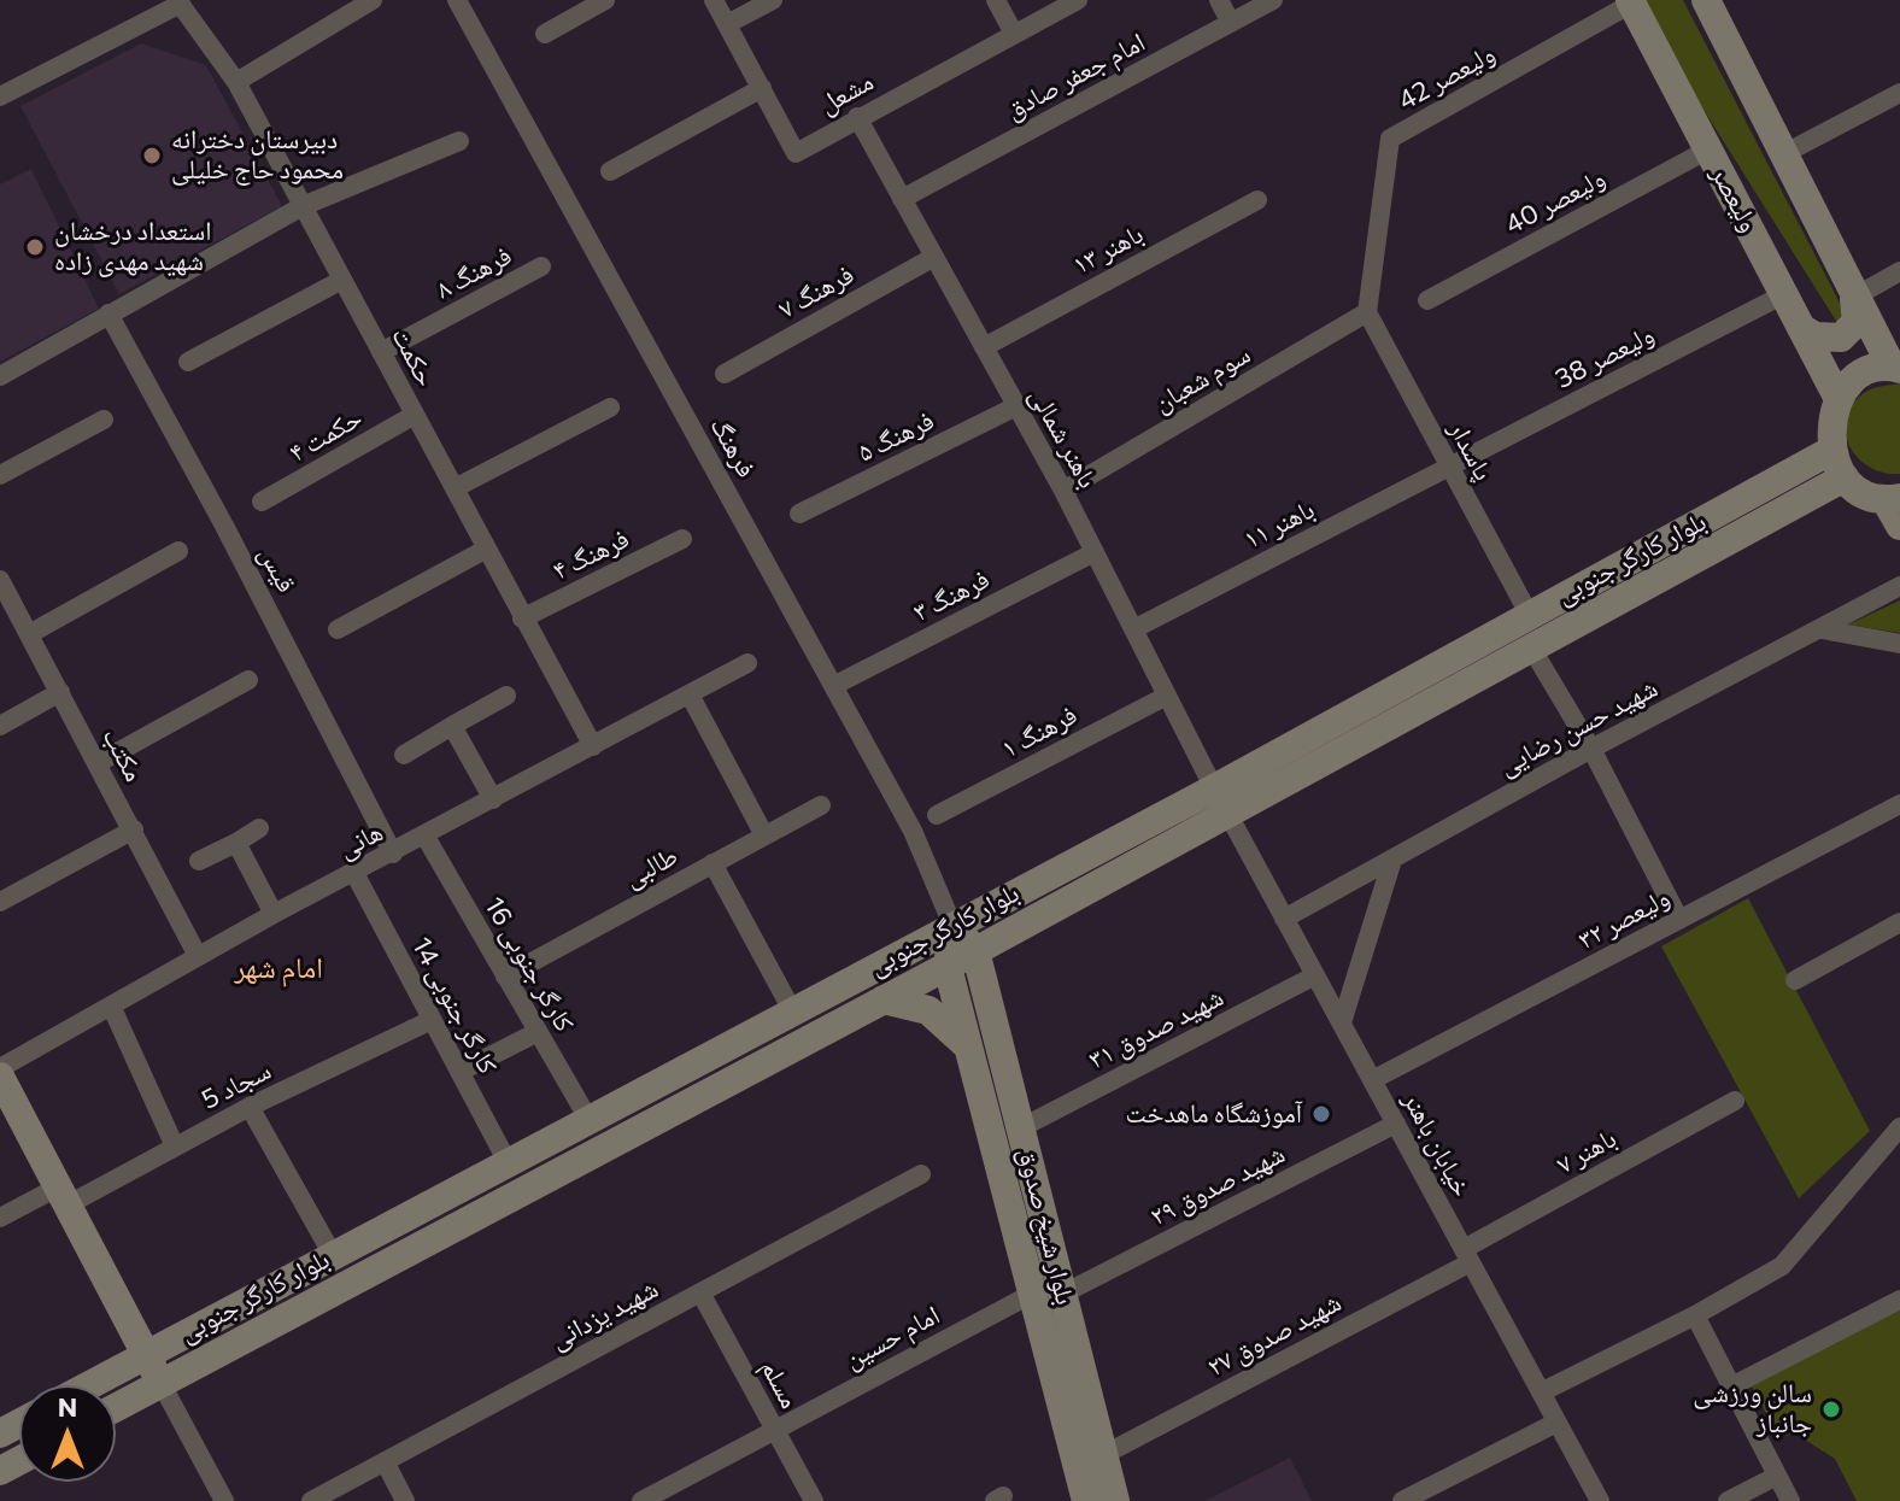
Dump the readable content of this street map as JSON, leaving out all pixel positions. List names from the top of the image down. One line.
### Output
{"streets":{"main road":["ولیعصر","بلوار کارگر جنوبی","بلوار شیخ صدوق"],"street":["امام جعفر صادق","ولیعصر 42","مشعل","ولیعصر 40","باهنر ۱۳","فرهنگ ۸","فرهنگ ۷","حکمت","ولیعصر 38","سوم شعبان","حکمت ۴","فرهنگ ۵","باهنر شمالی","فرهنگ","پاسدار","باهنر ۱۱","فرهنگ ۴","قیس","فرهنگ ۳","شهید حسن رضایی","فرهنگ ۱","مکتب","هانی","طالبی","ولیعصر ۳۲","کارگر جنوبی 16","کارگر جنوبی 14","شهید صدوق ۳۱","سجاد 5","خیابان باهنر","باهنر ۷","شهید صدوق ۲۹","شهید یزدانی","شهید صدوق ۲۷","امام حسین","مسلم"]},"crossings":[["امام جعفر صادق","باهنر شمالی"],["ولیعصر 42","ولیعصر"],["ولیعصر 42","سوم شعبان"],["ولیعصر 42","پاسدار"],["مشعل","باهنر شمالی"],["ولیعصر","ولیعصر 40"],["ولیعصر","ولیعصر 38"],["باهنر ۱۳","باهنر شمالی"],["فرهنگ ۸","حکمت"],["فرهنگ ۷","باهنر شمالی"],["حکمت","حکمت ۴"],["حکمت","فرهنگ ۴"],["حکمت","هانی"],["ولیعصر 38","پاسدار"],["ولیعصر 38","باهنر ۱۱"],["سوم شعبان","باهنر شمالی"],["سوم شعبان","پاسدار"],["فرهنگ ۵","باهنر شمالی"],["باهنر شمالی","باهنر ۱۱"],["باهنر شمالی","بلوار کارگر جنوبی"],["باهنر شمالی","فرهنگ ۳"],["باهنر شمالی","فرهنگ ۱"],["باهنر شمالی","خیابان باهنر"],["فرهنگ","بلوار کارگر جنوبی"],["فرهنگ","فرهنگ ۳"],["پاسدار","باهنر ۱۱"],["پاسدار","بلوار کارگر جنوبی"],["بلوار کارگر جنوبی","کارگر جنوبی 16"],["بلوار کارگر جنوبی","کارگر جنوبی 14"],["بلوار کارگر جنوبی","خیابان باهنر"],["بلوار کارگر جنوبی","بلوار شیخ صدوق"],["قیس","هانی"],["شهید حسن رضایی","خیابان باهنر"],["مکتب","هانی"],["هانی","کارگر جنوبی 16"],["هانی","کارگر جنوبی 14"],["طالبی","کارگر جنوبی 16"],["ولیعصر ۳۲","خیابان باهنر"],["کارگر جنوبی 14","سجاد 5"],["شهید صدوق ۳۱","خیابان باهنر"],["شهید صدوق ۳۱","بلوار شیخ صدوق"],["خیابان باهنر","باهنر ۷"],["خیابان باهنر","شهید صدوق ۲۹"],["خیابان باهنر","شهید صدوق ۲۷"],["باهنر ۷","شهید صدوق ۲۷"],["شهید صدوق ۲۹","بلوار شیخ صدوق"],["شهید صدوق ۲۹","امام حسین"],["بلوار شیخ صدوق","شهید صدوق ۲۷"],["بلوار شیخ صدوق","امام حسین"],["شهید یزدانی","مسلم"],["امام حسین","مسلم"]],"districts":["امام شهر"],"places":["دبيرستان دخترانه محمود حاج خلیلی","استعداد درخشان شهید مهدی زاده","آموزشگاه ماهدخت","سالن ورزشی جانباز"],"north":"top"}
